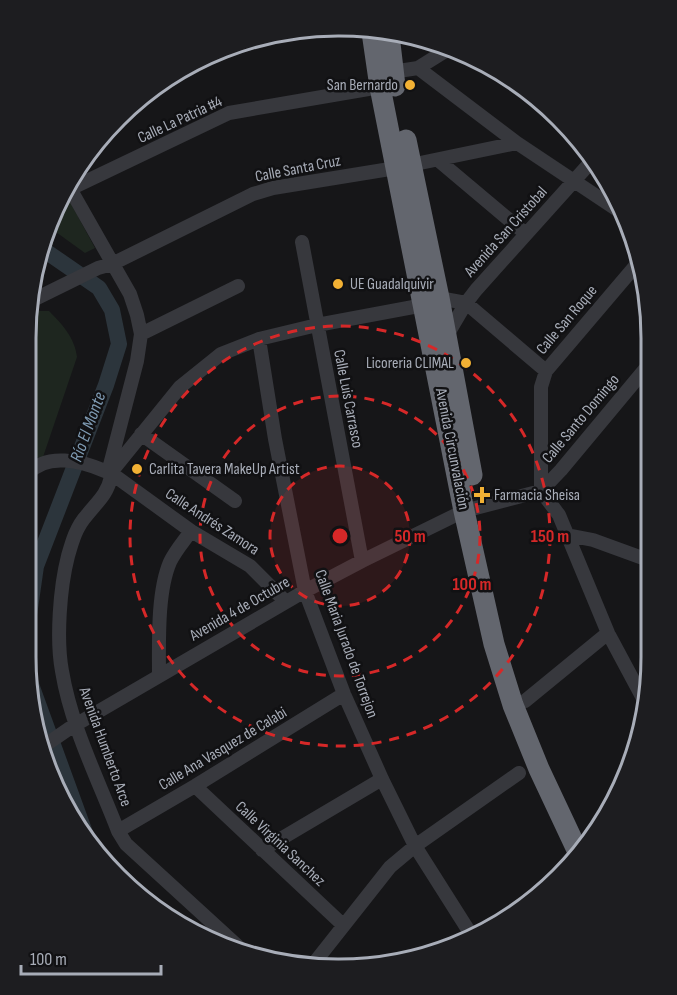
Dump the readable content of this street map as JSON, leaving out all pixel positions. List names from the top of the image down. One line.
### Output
{"streets":{"highway":["Avenida Circunvalación"],"street":["Calle La Patria #4","Calle Santa Cruz","Avenida San Cristobal","Calle San Roque","Calle Luis Carrasco","Calle Santo Domingo","Calle Andrés Zamora","Avenida 4 de Octubre","Calle Maria Jurado de Torrejon","Avenida Humberto Arce","Calle Ana Vasquez de Calabi","Calle Virginia Sanchez"]},"crossings":[["Calle La Patria #4","Avenida Circunvalación"],["Calle Santa Cruz","Avenida Circunvalación"],["Avenida San Cristobal","Avenida Circunvalación"],["Calle San Roque","Calle Santo Domingo"],["Calle Luis Carrasco","Avenida 4 de Octubre"],["Avenida Circunvalación","Avenida 4 de Octubre"],["Calle Andrés Zamora","Avenida 4 de Octubre"],["Calle Andrés Zamora","Avenida Humberto Arce"],["Avenida 4 de Octubre","Calle Maria Jurado de Torrejon"],["Avenida 4 de Octubre","Avenida Humberto Arce"],["Calle Maria Jurado de Torrejon","Calle Ana Vasquez de Calabi"],["Avenida Humberto Arce","Calle Ana Vasquez de Calabi"],["Calle Ana Vasquez de Calabi","Calle Virginia Sanchez"]],"water":["Río El Monte"],"places":{"other":["San Bernardo","UE Guadalquivir","Licoreria CLIMAL","Carlita Tavera MakeUp Artist"],"health":["Farmacia Sheisa"]},"scale_bar":"100 m","rings":["50 m","150 m","100 m"]}
